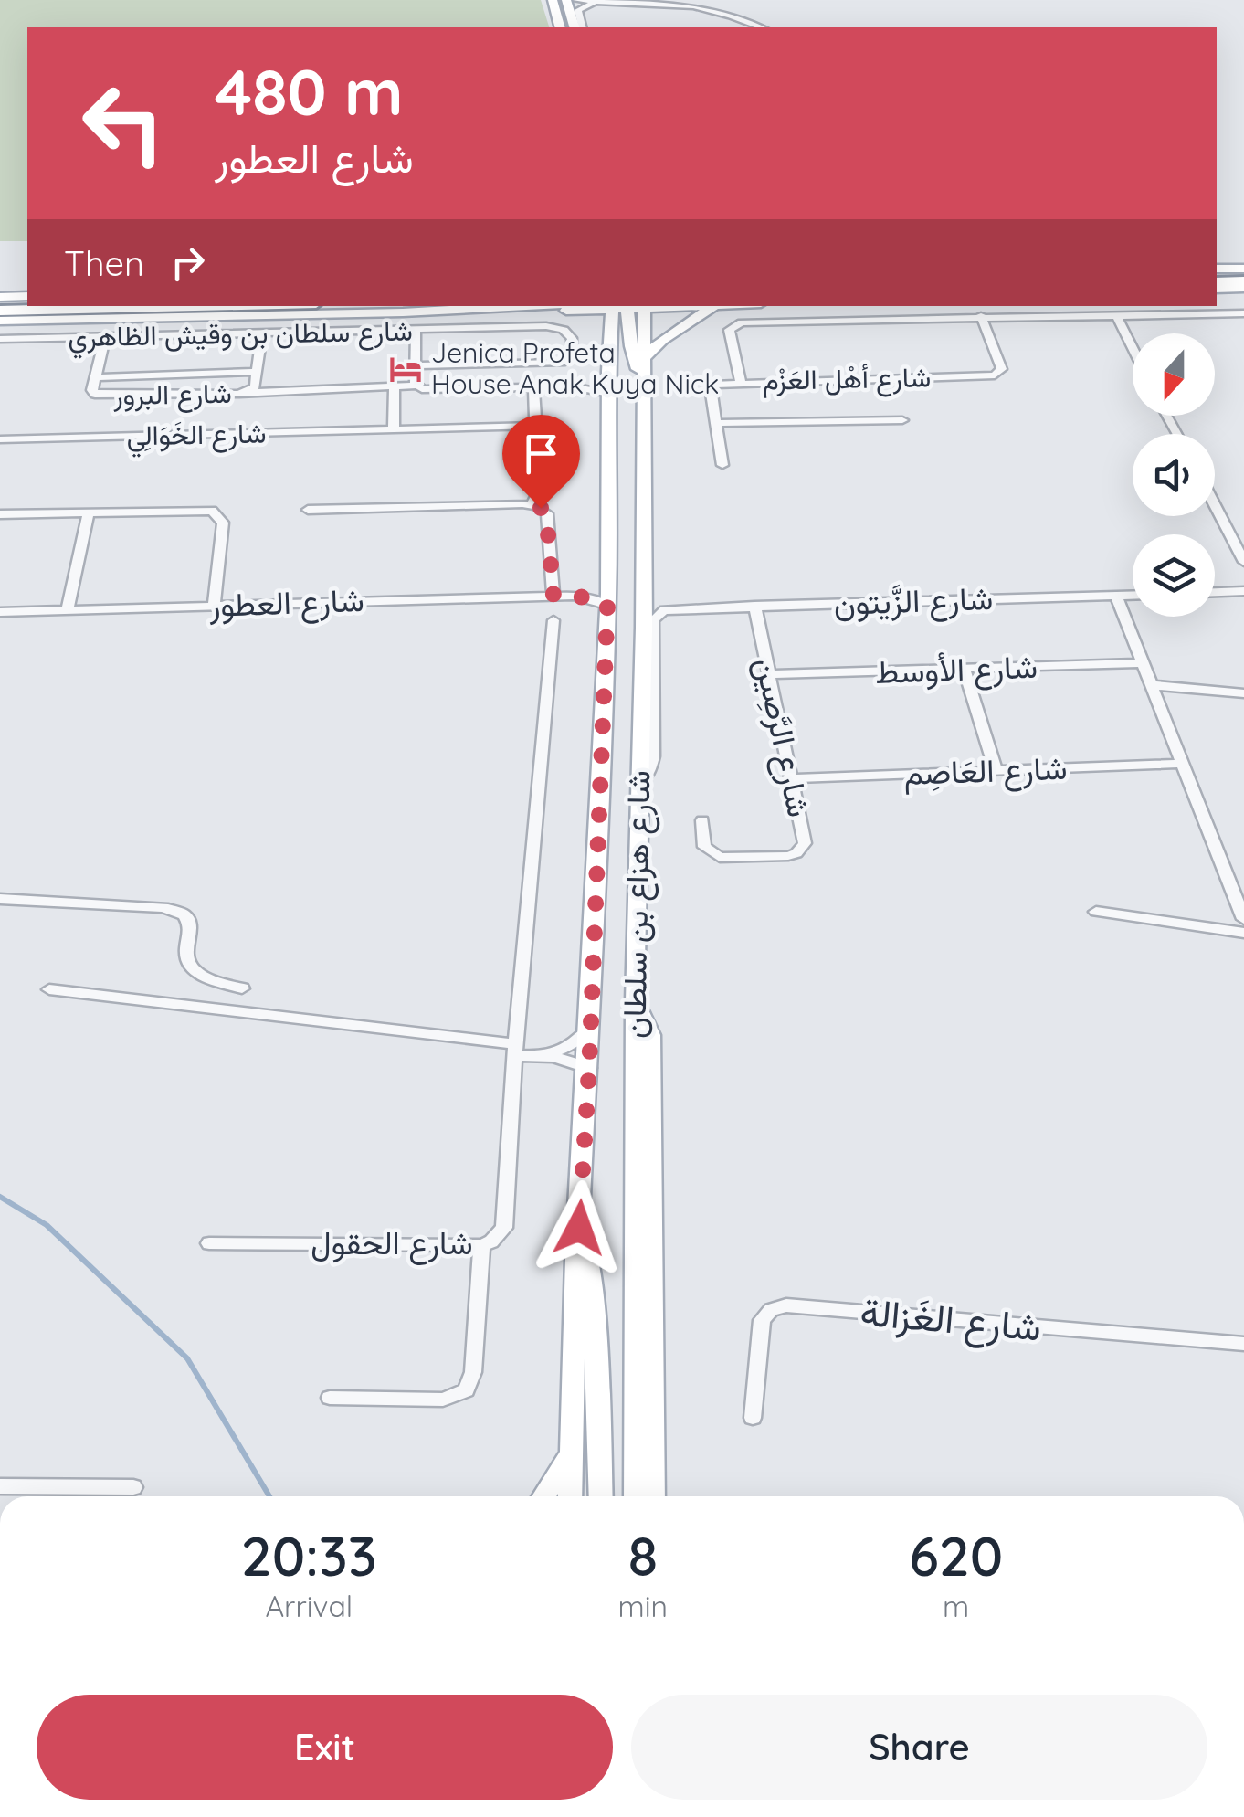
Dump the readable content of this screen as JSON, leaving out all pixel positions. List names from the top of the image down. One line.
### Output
{"streets":{"main road":["شارع هزاع بن سلطان"],"street":["شارع سلطان بن وقيش الظاهري","شارع أهْل العَزْم","شارع البرور","شارع الخَوَالِي","شارع الزَّيتون","شارع العطور","شارع الأوسط","شارع الرَّصِين","شارع العَاصِم","شارع الحقول","شارع الغَزالة"]},"crossings":[["شارع سلطان بن وقيش الظاهري","شارع البرور"],["شارع الزَّيتون","شارع الرَّصِين"],["شارع الزَّيتون","شارع هزاع بن سلطان"],["شارع العطور","شارع هزاع بن سلطان"],["شارع الأوسط","شارع الرَّصِين"],["شارع الرَّصِين","شارع العَاصِم"]],"places":{"hotel":["Jenica Profeta House Anak Kuya Nick"]},"north":"bottom","page":{"turn":["480 m","شارع العطور"],"then":"Then","eta":["20:33","Arrival","8","min","620","m"],"buttons":["Exit","Share"]}}
